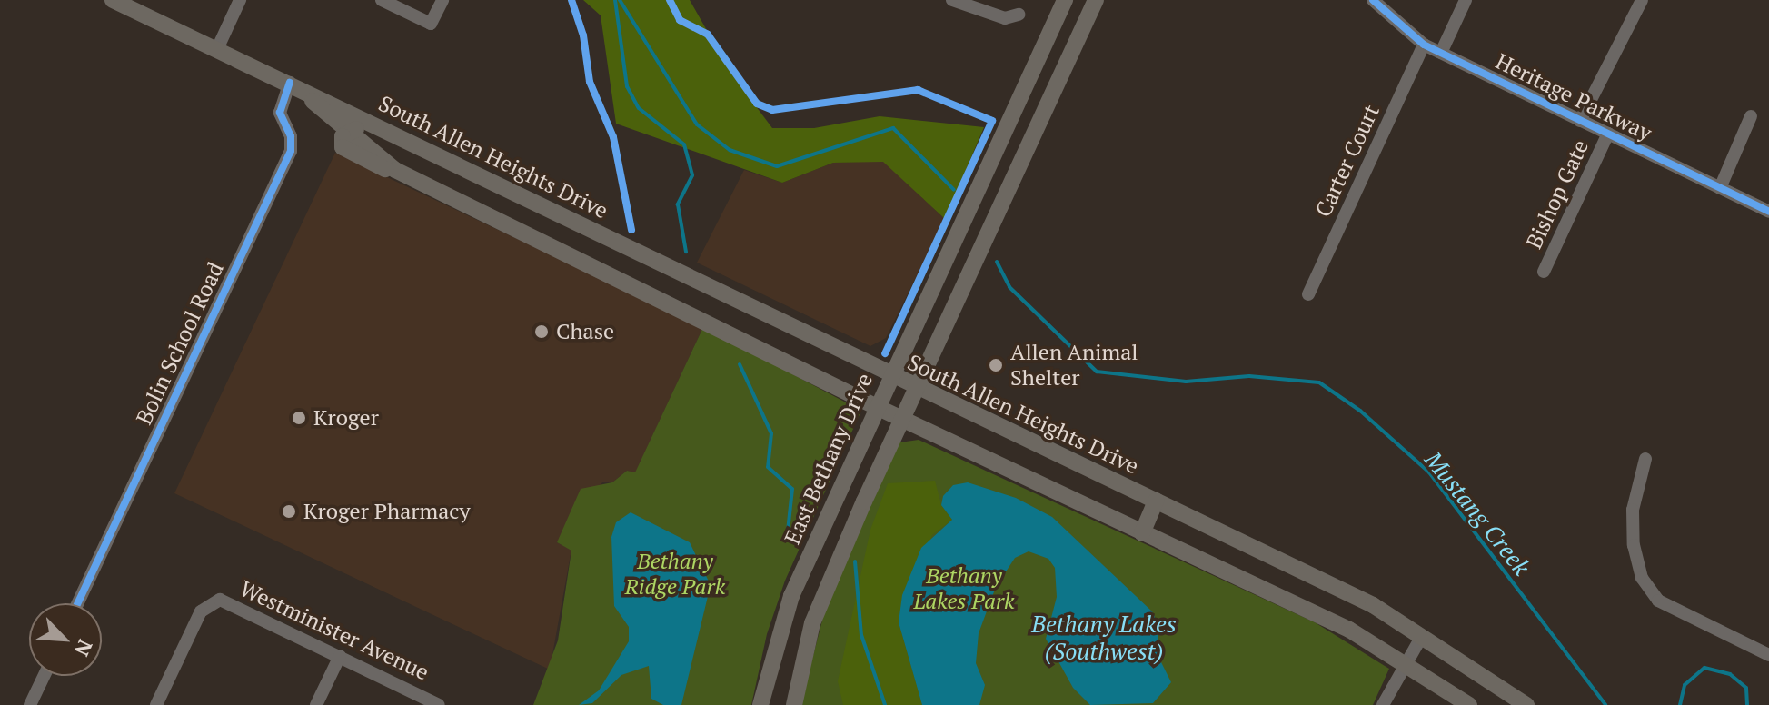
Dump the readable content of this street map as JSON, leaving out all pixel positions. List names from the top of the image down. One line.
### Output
{"streets":{"main road":["South Allen Heights Drive","East Bethany Drive"],"street":["Heritage Parkway","Carter Court","Bishop Gate","Bolin School Road","Westminister Avenue"]},"crossings":[["Heritage Parkway","Carter Court"],["Heritage Parkway","Bishop Gate"],["South Allen Heights Drive","Bolin School Road"],["South Allen Heights Drive","East Bethany Drive"]],"water":["Mustang Creek","Bethany Lakes (Southwest)"],"parks":["Bethany Ridge Park","Bethany Lakes Park"],"places":["Chase","Allen Animal Shelter","Kroger","Kroger Pharmacy"],"north":"bottom right"}
